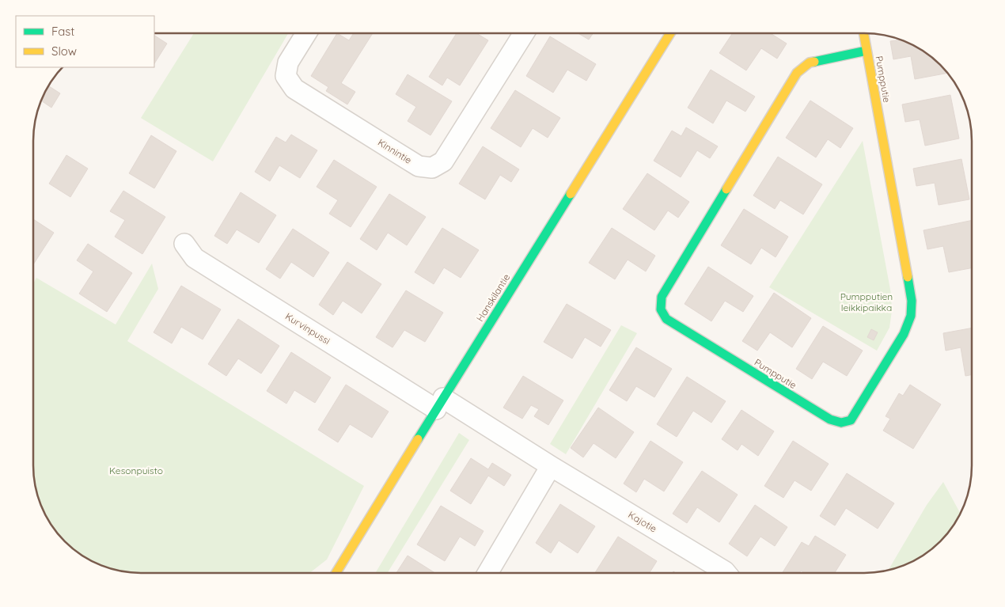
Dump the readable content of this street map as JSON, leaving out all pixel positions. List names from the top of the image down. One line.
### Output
{"streets":{"street":["Pumpputie","Kinnintie","Hanskilantie","Kurvinpussi","Kajotie"]},"crossings":[["Hanskilantie","Kurvinpussi"],["Hanskilantie","Kajotie"],["Kurvinpussi","Kajotie"]],"parks":["Pumpputien leikkipaikka","Kesonpuisto"],"legend":["Fast","Slow"]}
